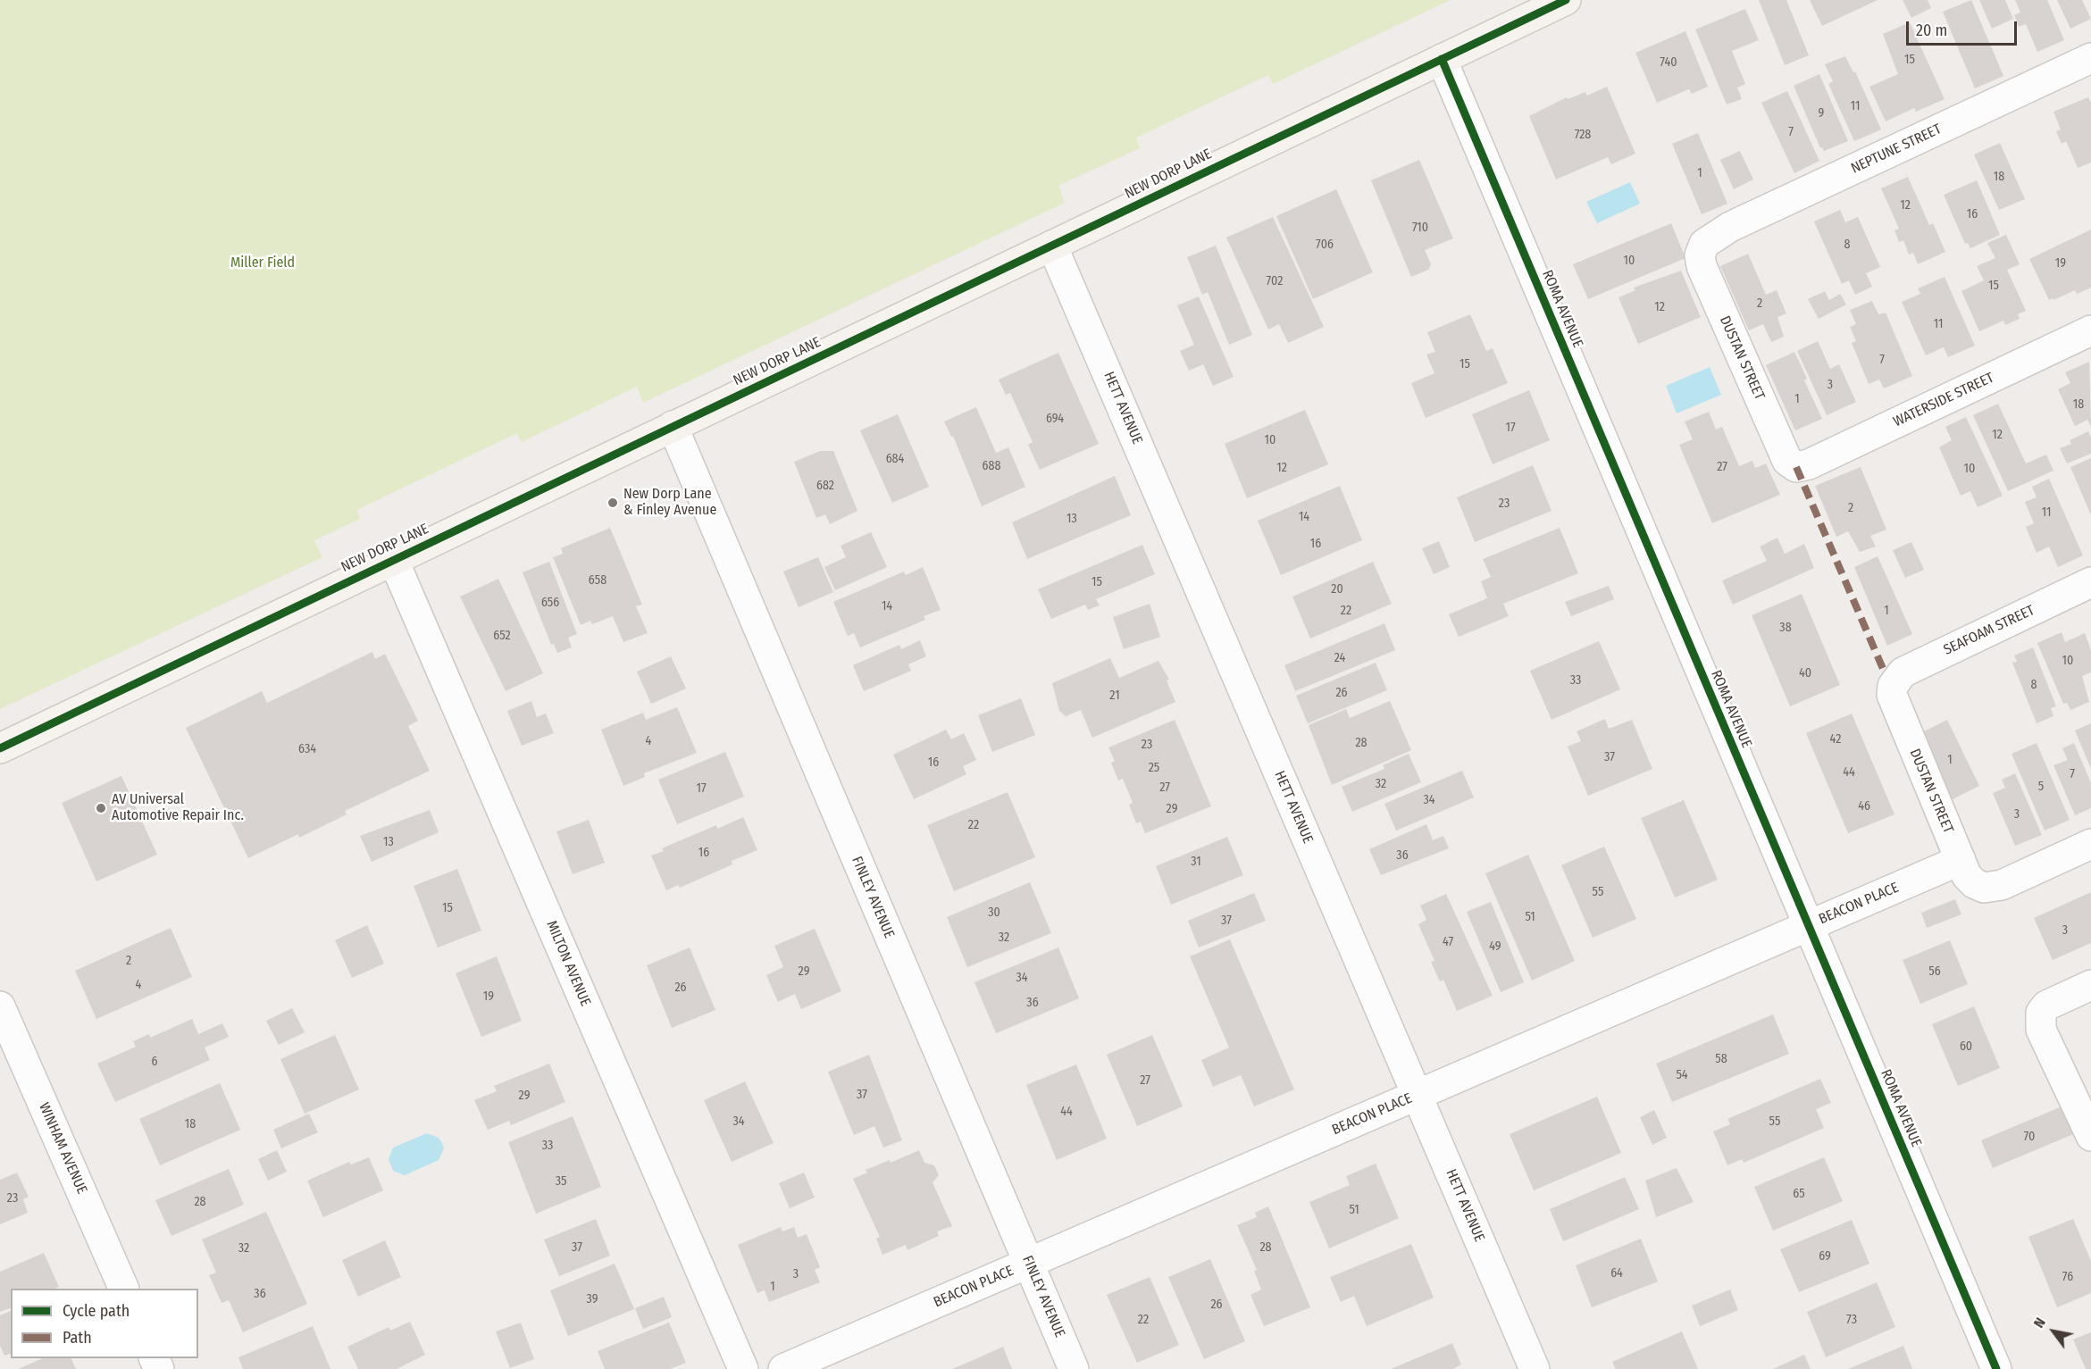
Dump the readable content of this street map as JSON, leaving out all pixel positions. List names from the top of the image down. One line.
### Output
{"streets":{"street":["NEPTUNE STREET","NEW DORP LANE","ROMA AVENUE","DUSTAN STREET","WATERSIDE STREET","HETT AVENUE","SEAFOAM STREET","FINLEY AVENUE","BEACON PLACE","MILTON AVENUE","WINHAM AVENUE"]},"crossings":[["NEPTUNE STREET","DUSTAN STREET"],["NEW DORP LANE","ROMA AVENUE"],["NEW DORP LANE","HETT AVENUE"],["NEW DORP LANE","FINLEY AVENUE"],["NEW DORP LANE","MILTON AVENUE"],["ROMA AVENUE","BEACON PLACE"],["DUSTAN STREET","WATERSIDE STREET"],["DUSTAN STREET","SEAFOAM STREET"],["DUSTAN STREET","BEACON PLACE"],["HETT AVENUE","BEACON PLACE"],["FINLEY AVENUE","BEACON PLACE"]],"parks":["Miller Field"],"places":["New Dorp Lane & Finley Avenue","AV Universal Automotive Repair Inc."],"house_numbers":["15","740","11","9","7","728","1","18","12","16","710","706","8","10","19","702","15","2","12","11","7","15","3","1","18","694","17","12","10","684","688","27","12","10","682","23","2","11","14","13","16","658","15","20","656","14","22","1","38","652","24","10","40","33","8","26","21","42","4","28","23","634","37","1","16","25","44","7","32","5","27","17","34","46","29","3","22","13","16","36","31","55","15","30","51","37","3","32","47","49","2","29","56","34","4","26","19","36","60","58","6","54","27","37","29","44","34","55","18","70","33","35","65","23","28","51","37","28","32","69","64","3","76","1","36","39","26","22","73"],"legend":["Cycle path","Path"],"scale_bar":"20 m","north":"top left"}
